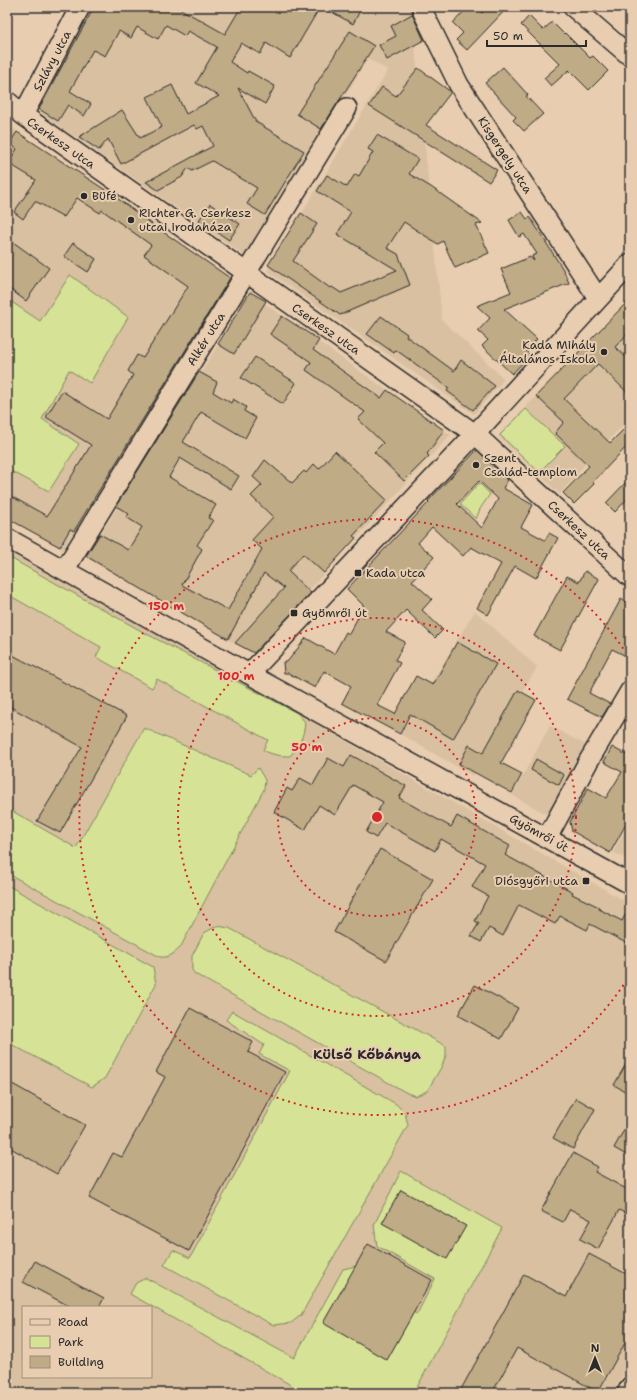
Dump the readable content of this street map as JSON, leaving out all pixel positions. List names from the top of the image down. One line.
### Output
{"streets":{"street":["Szlávy utca","Cserkesz utca","Kisgergely utca","Alkér utca","Gyömrői út"]},"crossings":[["Szlávy utca","Cserkesz utca"],["Cserkesz utca","Alkér utca"],["Alkér utca","Gyömrői út"]],"districts":["Külső Kőbánya"],"places":{"other":["Büfé","Richter G. Cserkesz utcai irodaháza","Kada Mihály Általános Iskola","Szent Család-templom"],"transit":["Kada utca","Gyömrői út","Diósgyőri utca"]},"legend":["Road","Park","Building"],"scale_bar":"50 m","north":"top","rings":["150 m","100 m","50 m"]}
